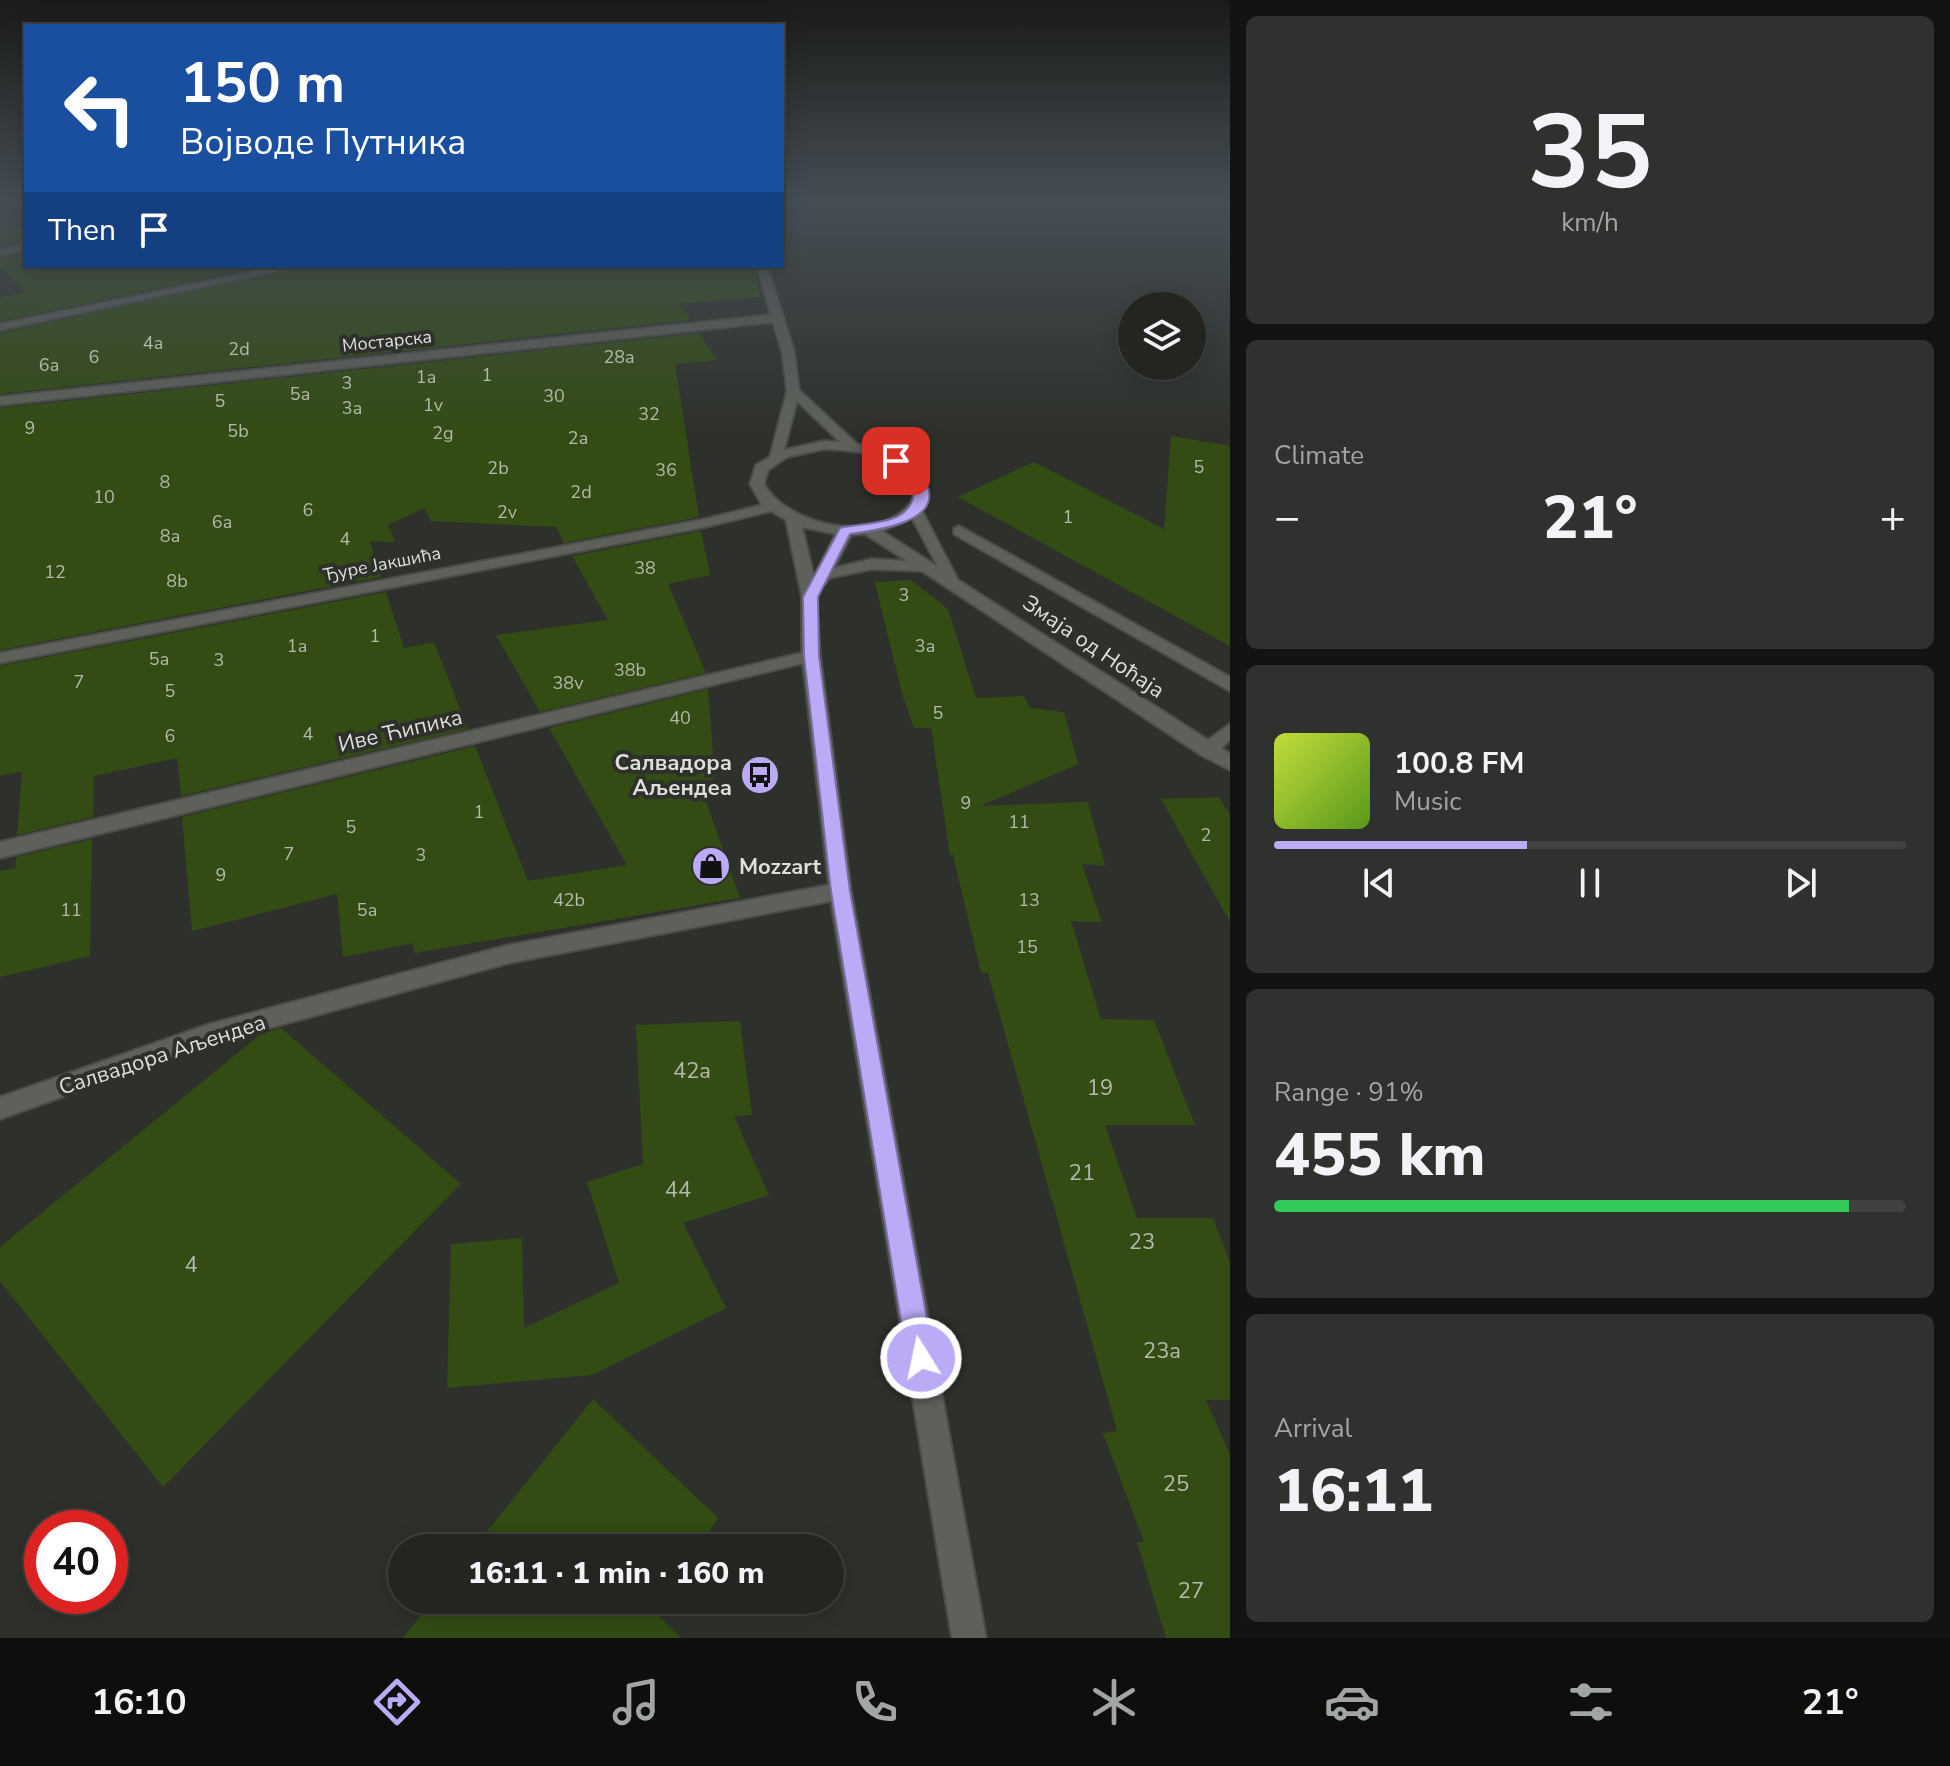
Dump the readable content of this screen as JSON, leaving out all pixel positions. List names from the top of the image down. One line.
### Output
{"streets":{"street":["Мостарска","Ђуре Јакшића","Змаја од Ноћаја","Иве Ћипика","Салвадора Аљендеа"]},"places":{"bus stop":["Салвадора Аљендеа"],"shop":["Mozzart"]},"house_numbers":["4a","2d","6","28a","6a","1","1a","3","5a","30","5","1v","3a","32","9","5b","2g","2a","5","2b","36","8","2d","10","6","2v","1","6a","8a","4","38","12","8b","3","1","1a","3a","5a","3","38b","7","38v","5","5","40","4","6","9","1","11","5","2","7","3","9","42b","13","11","5a","15","42a","19","21","44","23","4","23a","25","27"],"page":{"tile":[["35","km/h"],"Climate",["Range · 91%","455 km"],["Arrival","16:11"]],"turn":["150 m","Војводе Путника"],"then":"Then","heat":["−","21°","+"],"song":["100.8 FM","Music"],"limit":"40","trip":"16:11 · 1 min · 160 m","tabs":["16:10","21°"]}}
